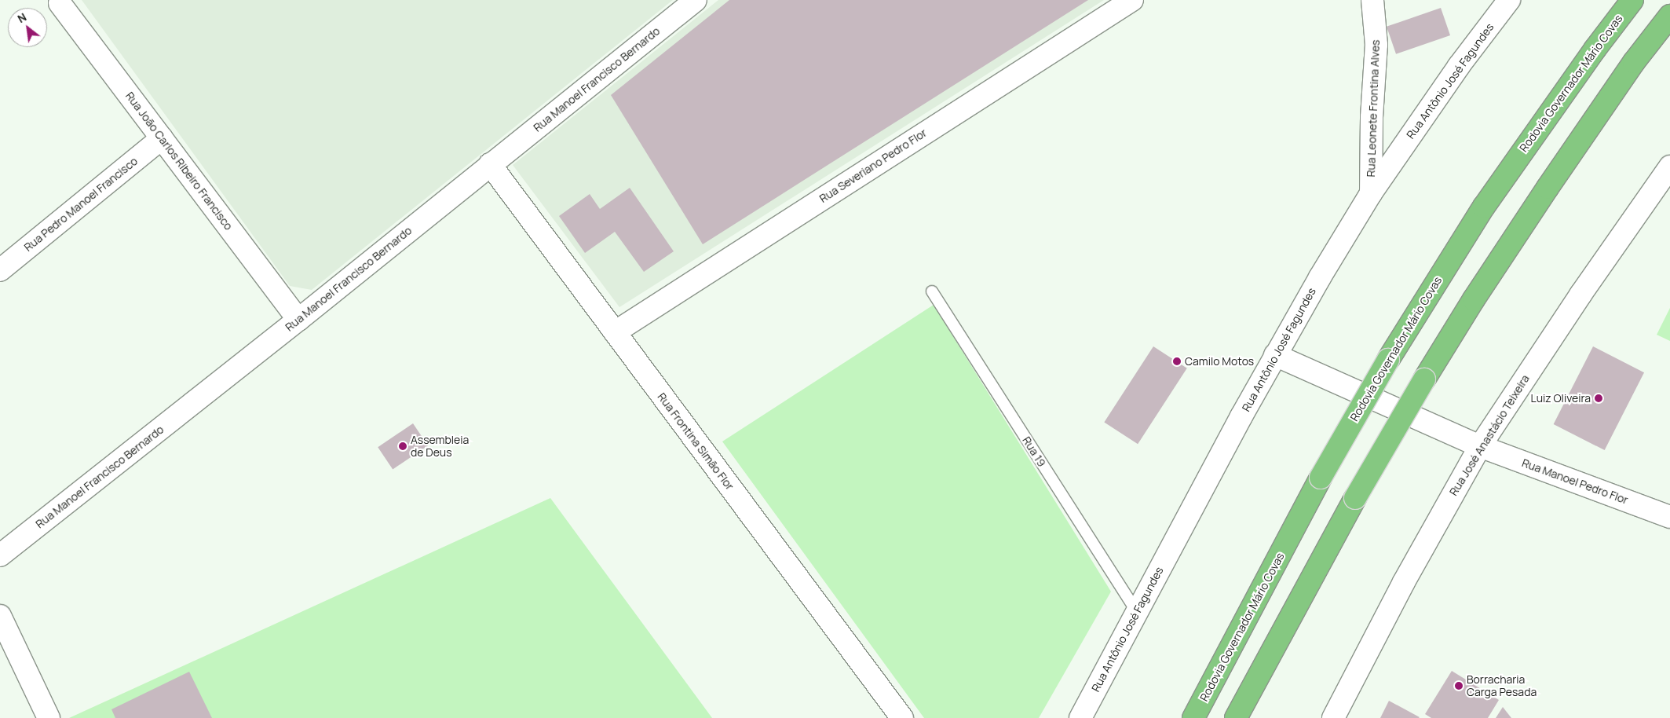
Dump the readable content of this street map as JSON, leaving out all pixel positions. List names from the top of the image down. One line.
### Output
{"streets":{"highway":["Rodovia Governador Mário Covas"],"street":["Rua Manoel Francisco Bernardo","Rua Antônio José Fagundes","Rua Leonete Frontina Alves","Rua João Carlos Ribeiro Francisco","Rua Severiano Pedro Flor","Rua Pedro Manoel Francisco","Rua José Anastácio Teixeira","Rua Frontina Simão Flor","Rua Manoel Pedro Flor"],"lane":["Rua 19"]},"crossings":[["Rua Manoel Francisco Bernardo","Rua João Carlos Ribeiro Francisco"],["Rua Manoel Francisco Bernardo","Rua Frontina Simão Flor"],["Rua Antônio José Fagundes","Rua Leonete Frontina Alves"],["Rua Antônio José Fagundes","Rua 19"],["Rua Antônio José Fagundes","Rua Manoel Pedro Flor"],["Rua João Carlos Ribeiro Francisco","Rua Pedro Manoel Francisco"],["Rua Severiano Pedro Flor","Rua Frontina Simão Flor"],["Rua José Anastácio Teixeira","Rua Manoel Pedro Flor"]],"places":["Camilo Motos","Luiz Oliveira","Assembleia de Deus","Borracharia Carga Pesada"],"north":"top left"}
